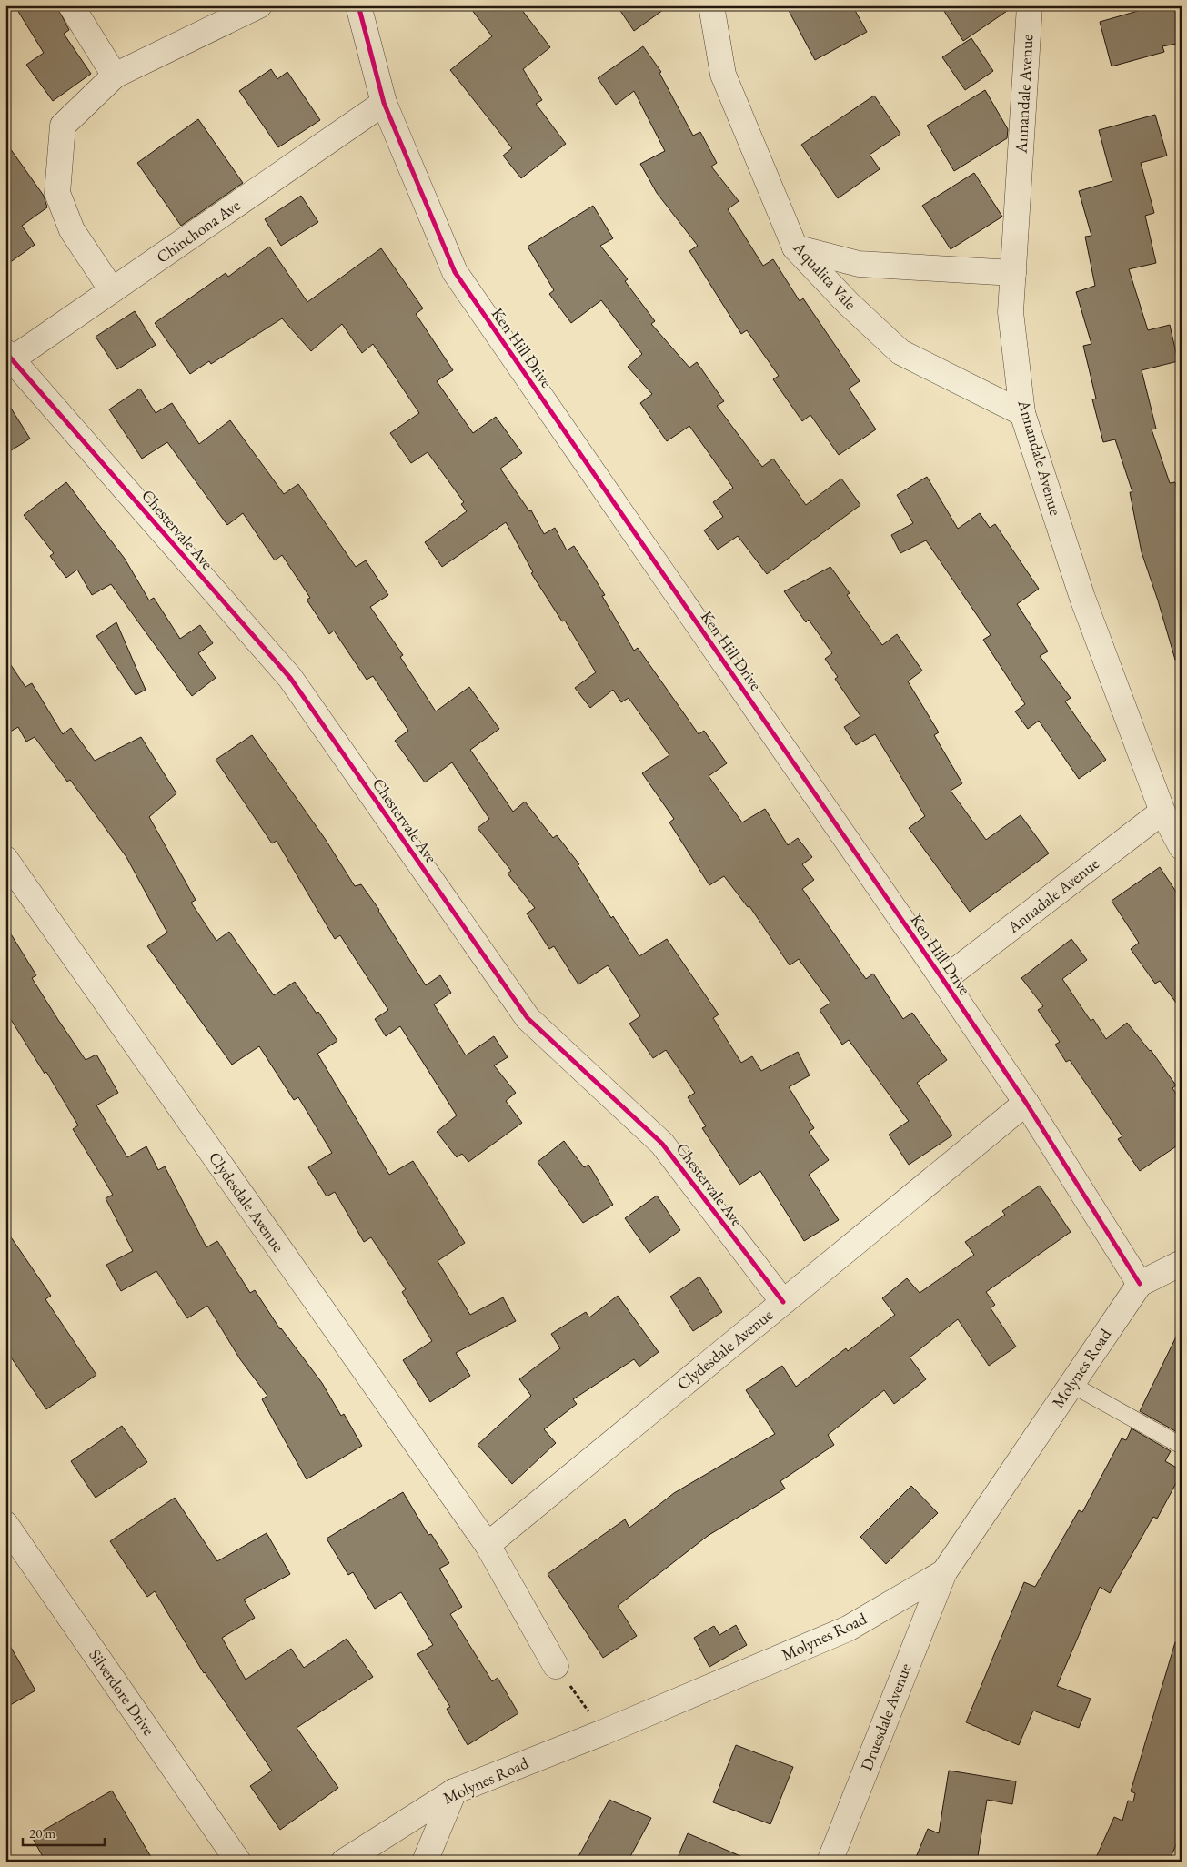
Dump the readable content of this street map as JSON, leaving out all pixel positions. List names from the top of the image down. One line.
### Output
{"streets":{"street":["Annandale Avenue","Chinchona Ave","Aqualita Vale","Ken Hill Drive","Chestervale Ave","Annadale Avenue","Clydesdale Avenue","Molynes Road","Silverdore Drive","Druesdale Avenue"]},"crossings":[["Annandale Avenue","Aqualita Vale"],["Annandale Avenue","Annadale Avenue"],["Chinchona Ave","Ken Hill Drive"],["Chinchona Ave","Chestervale Ave"],["Ken Hill Drive","Annadale Avenue"],["Ken Hill Drive","Clydesdale Avenue"],["Ken Hill Drive","Molynes Road"],["Chestervale Ave","Clydesdale Avenue"],["Molynes Road","Druesdale Avenue"]],"scale_bar":"20 m"}
